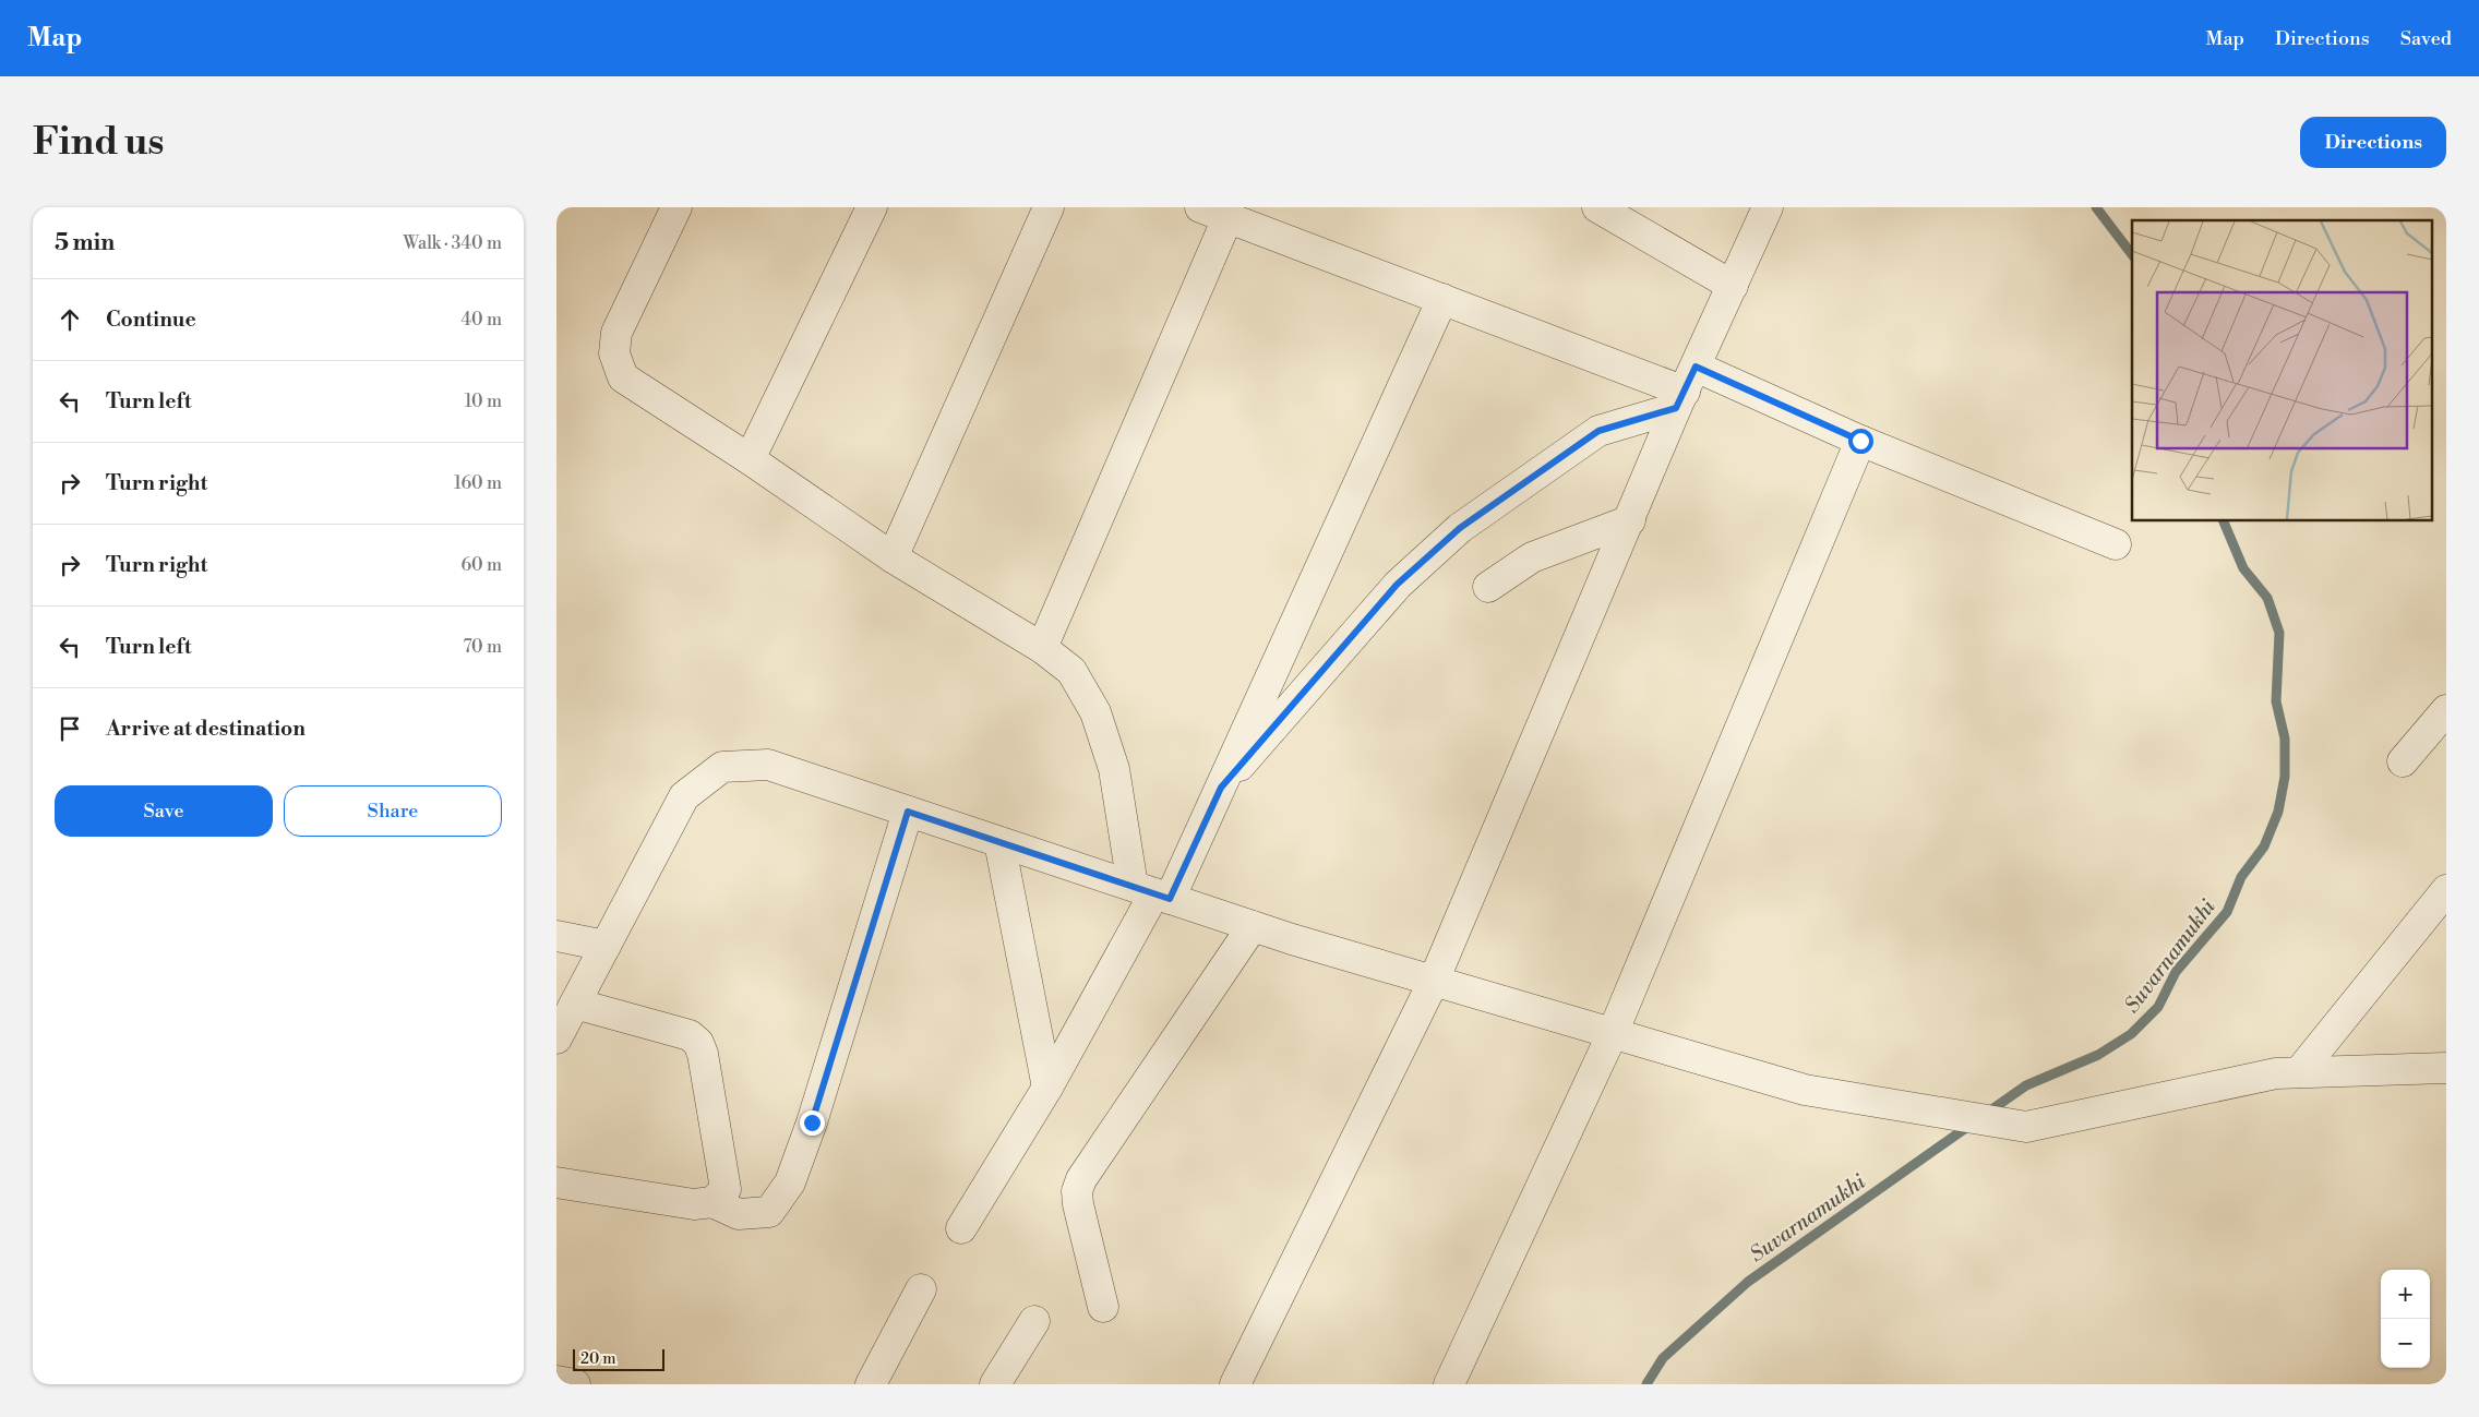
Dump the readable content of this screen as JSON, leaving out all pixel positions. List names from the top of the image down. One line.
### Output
{"water":["Suvarnamukhi"],"scale_bar":"20 m","page":{"header":"Map","nav":["Map","Directions","Saved"],"buttons":["Directions",["Save","Share"]],"title":"Find us","heading":["5 min","Walk · 340 m"],"list":[["Continue","40 m"],["Turn left","10 m"],["Turn right","160 m"],["Turn right","60 m"],["Turn left","70 m"],"Arrive at destination"],"map_buttons":["+","−"],"scale":"20 m"}}
